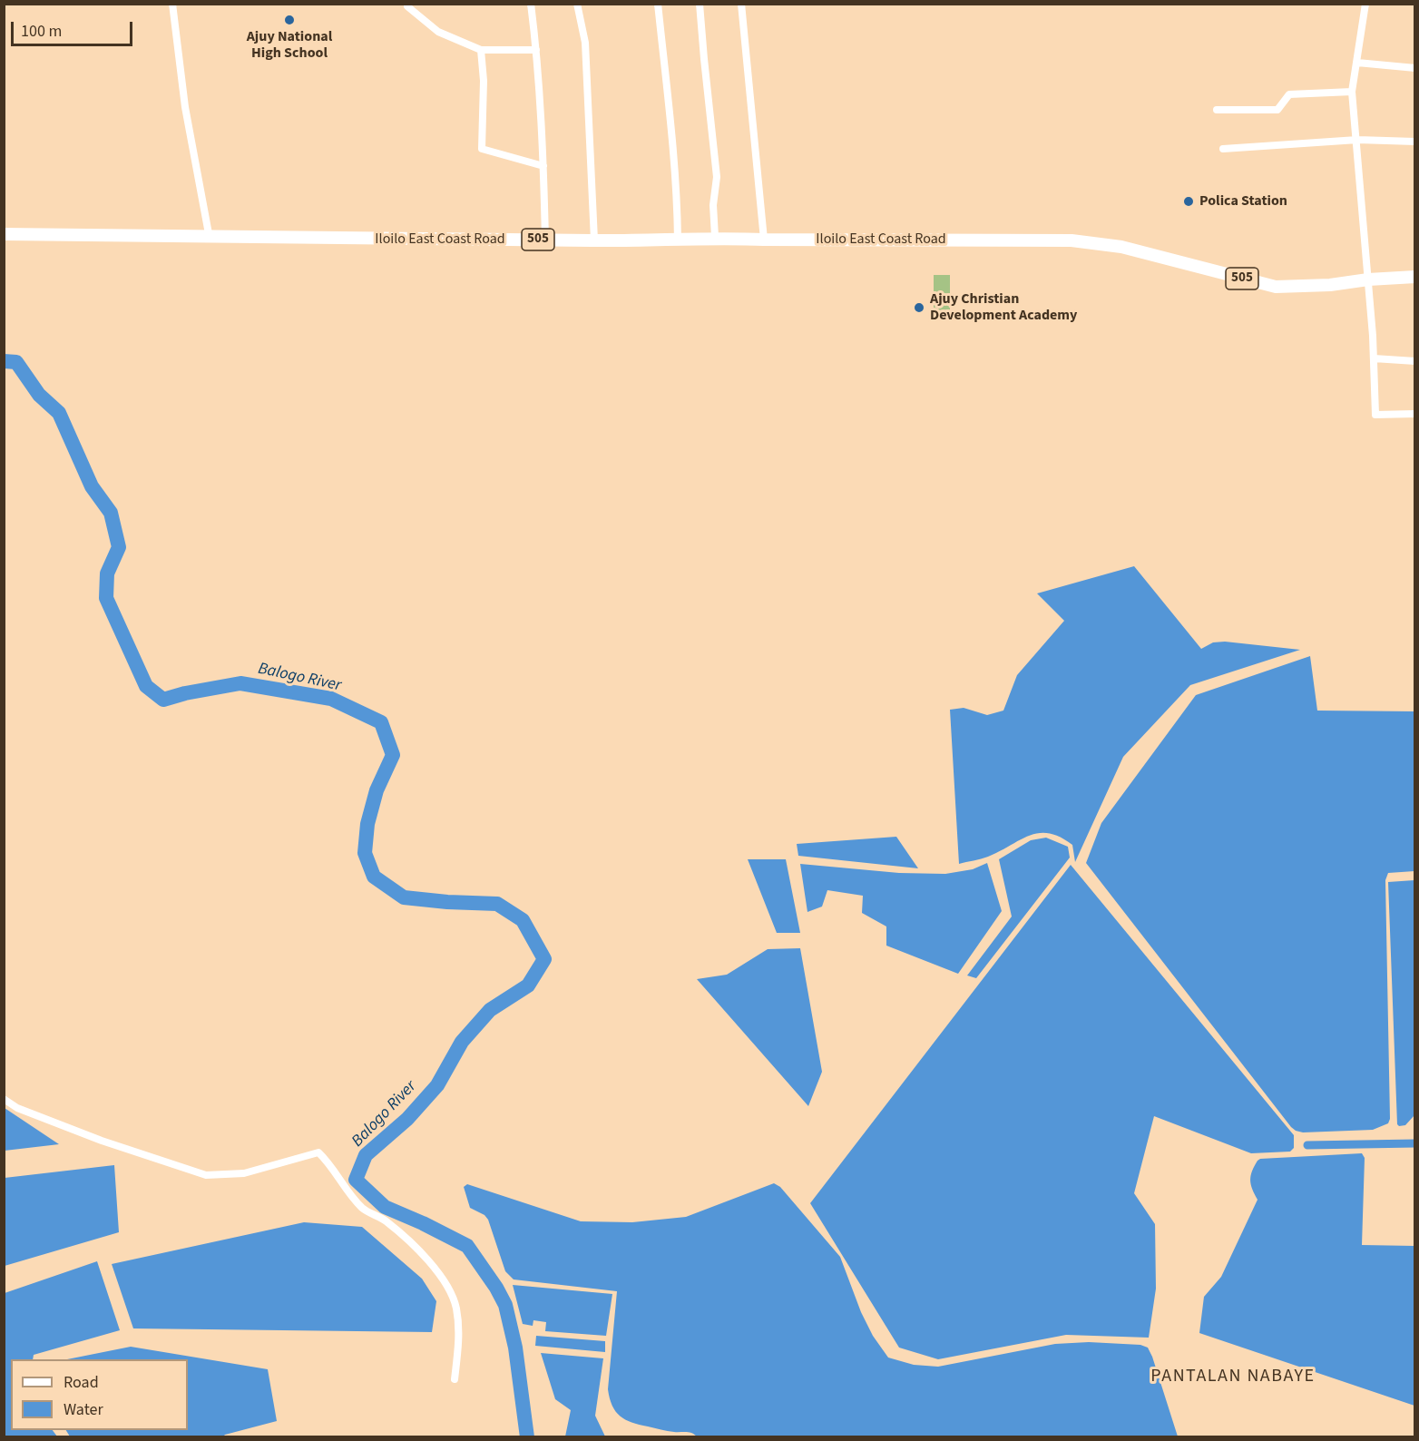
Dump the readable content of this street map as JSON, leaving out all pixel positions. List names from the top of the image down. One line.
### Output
{"streets":{"main road":["Iloilo East Coast Road","505"]},"crossings":[["Iloilo East Coast Road","505"]],"districts":["PANTALAN NABAYE"],"water":["Balogo River"],"places":["Ajuy National High School","Polica Station","Ajuy Christian Development Academy"],"legend":["Road","Water"],"scale_bar":"100 m"}
